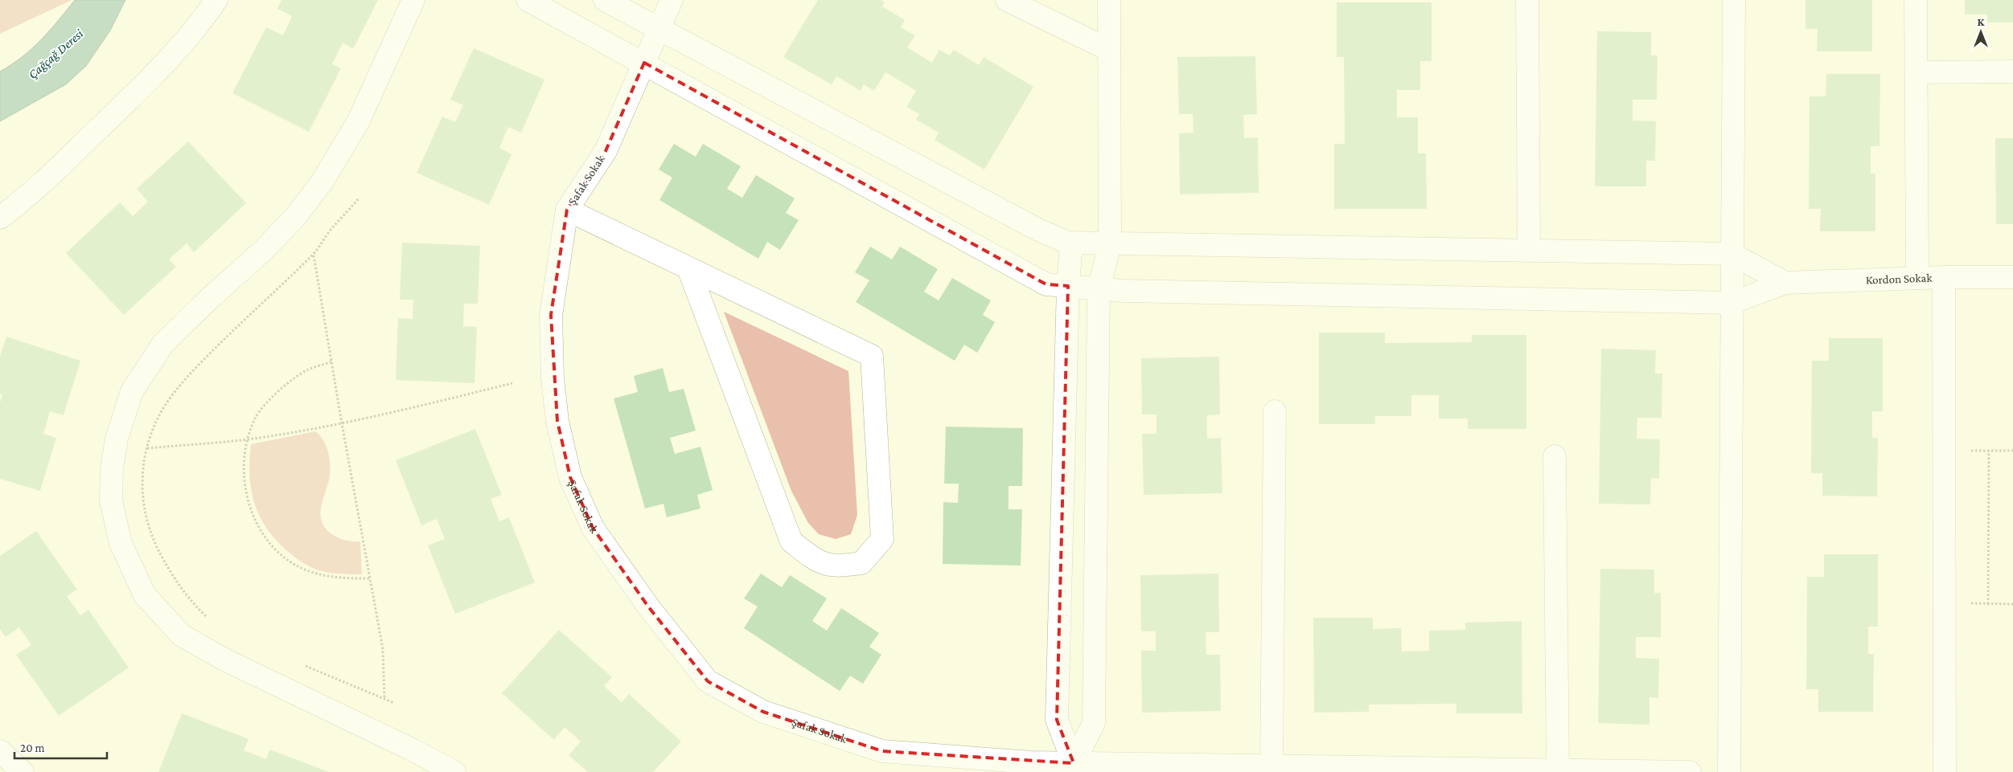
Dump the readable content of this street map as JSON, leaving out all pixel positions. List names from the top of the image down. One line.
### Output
{"streets":{"street":["Şafak Sokak","Kordon Sokak"]},"water":["Çağçağ Deresi"],"scale_bar":"20 m","north":"top"}
